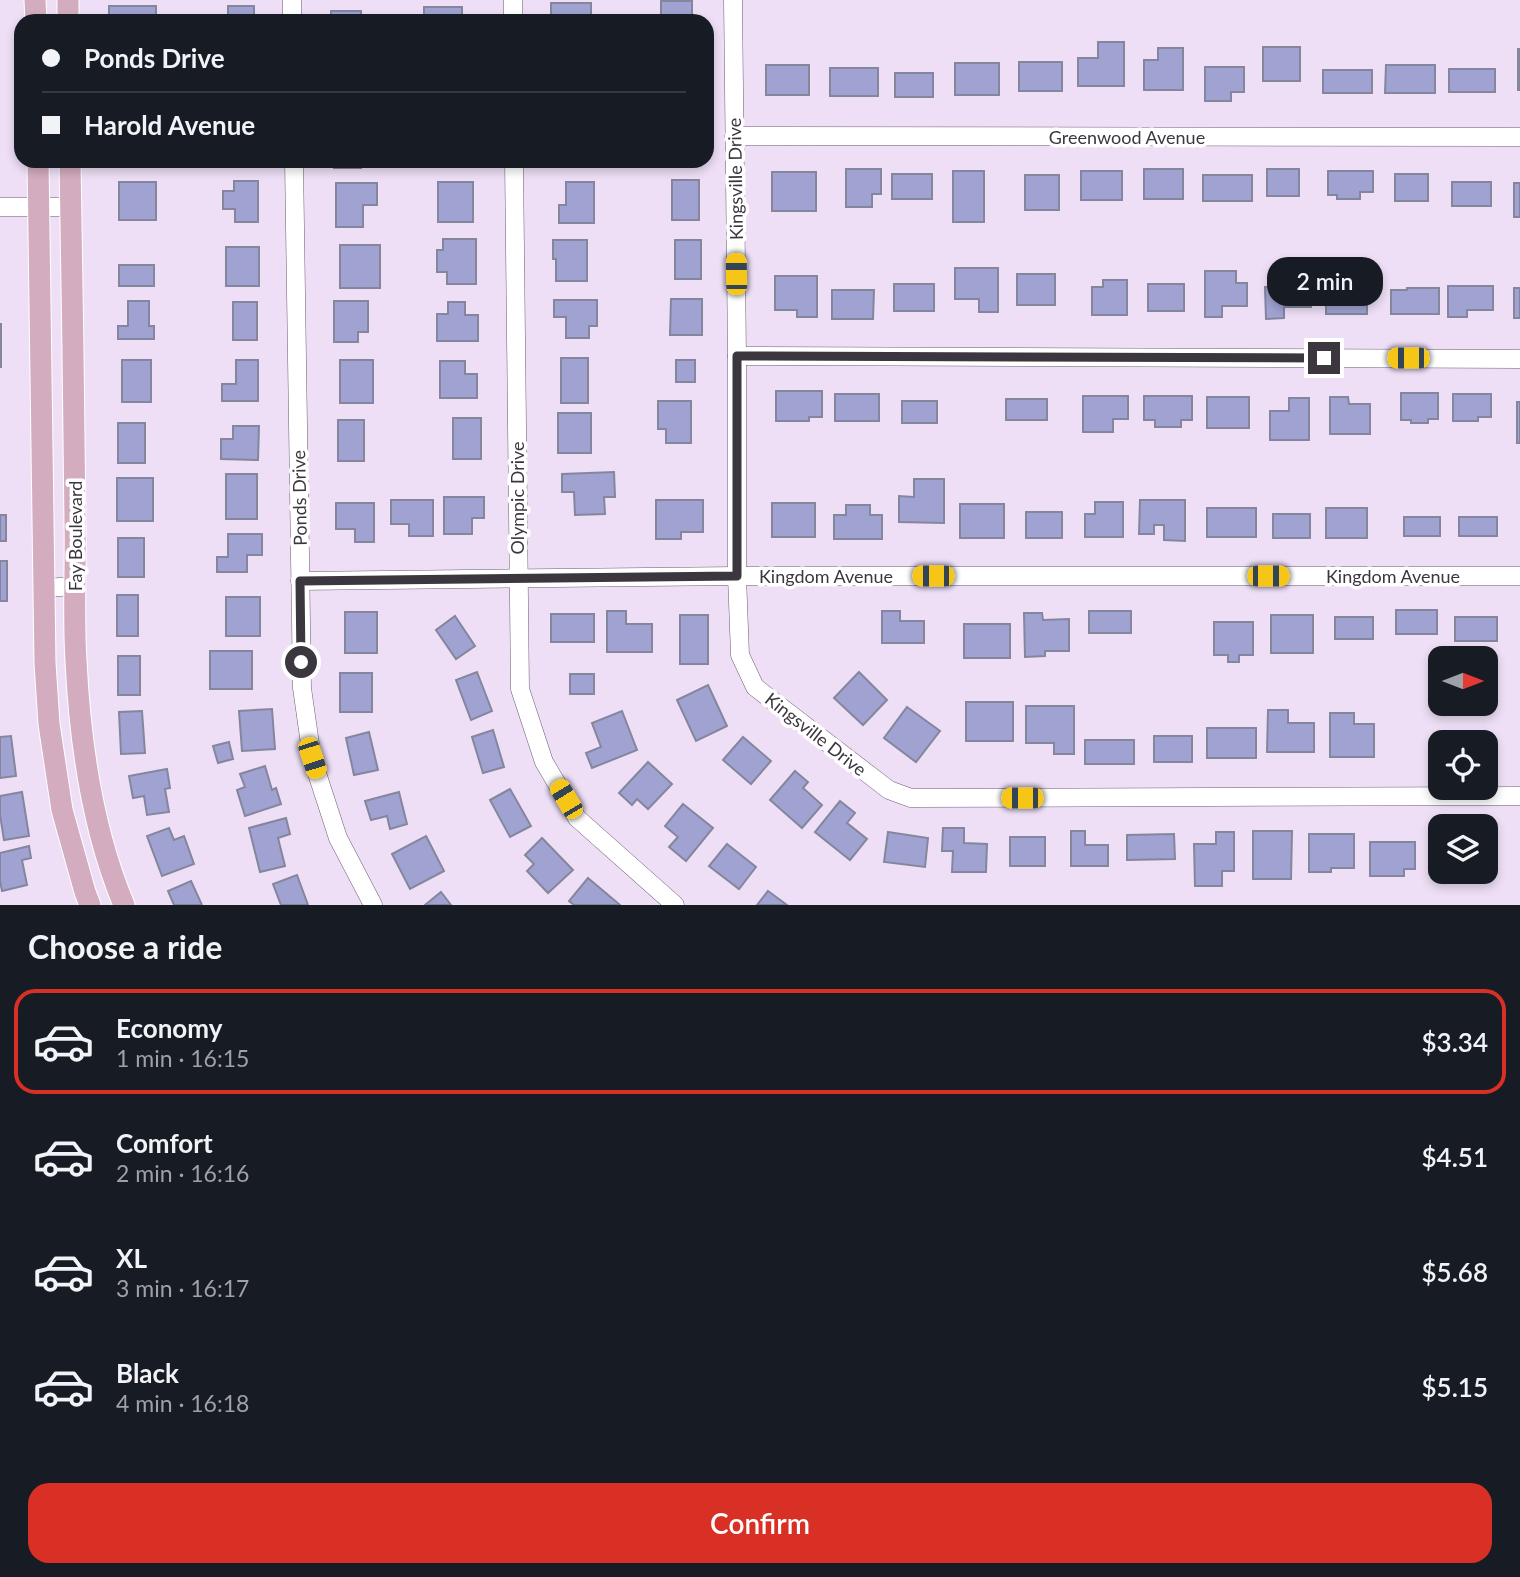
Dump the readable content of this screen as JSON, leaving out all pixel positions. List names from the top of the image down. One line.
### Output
{"streets":{"main road":["Fay Boulevard"],"street":["Greenwood Avenue","Kingsville Drive","Ponds Drive","Olympic Drive","Kingdom Avenue"]},"crossings":[["Greenwood Avenue","Kingsville Drive"],["Kingsville Drive","Kingdom Avenue"],["Ponds Drive","Kingdom Avenue"],["Olympic Drive","Kingdom Avenue"]],"north":"right","page":{"banner":["Ponds Drive","Harold Avenue"],"bubble":"2 min","heading":"Choose a ride","list":[{"name":"Economy","note":"1 min · 16:15","value":"$3.34"},{"name":"Comfort","note":"2 min · 16:16","value":"$4.51"},{"name":"XL","note":"3 min · 16:17","value":"$5.68"},{"name":"Black","note":"4 min · 16:18","value":"$5.15"}],"buttons":"Confirm"}}
